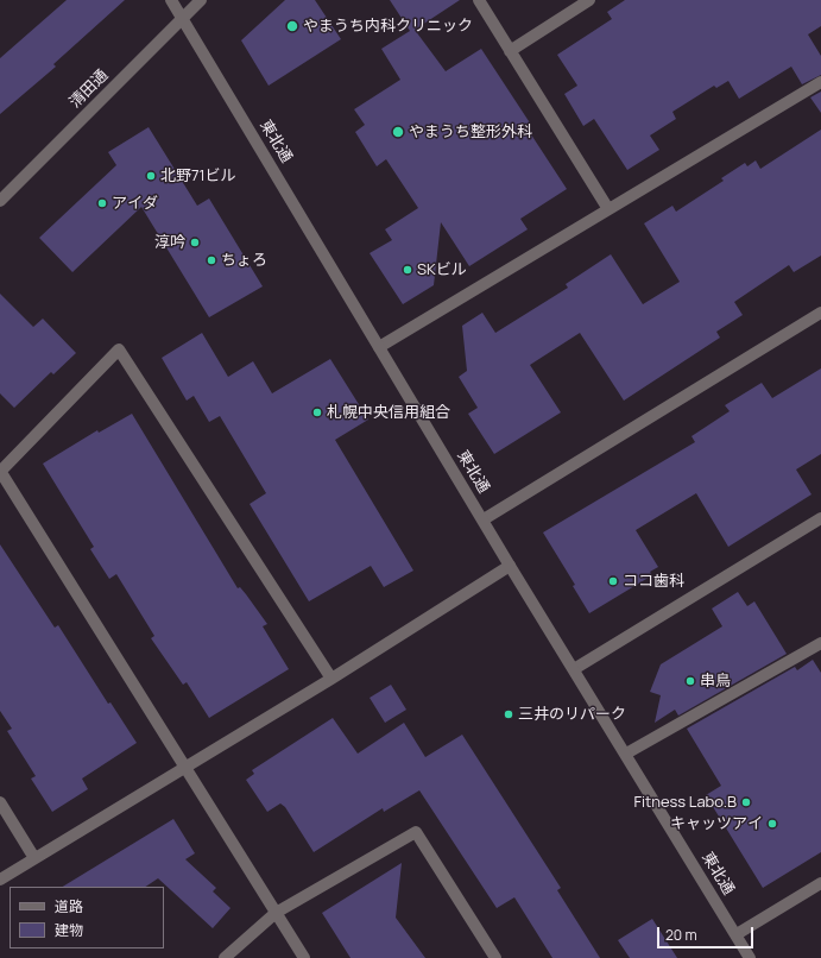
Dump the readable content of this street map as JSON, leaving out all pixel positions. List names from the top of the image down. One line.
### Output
{"streets":{"street":["清田通","東北通"]},"crossings":[["清田通","東北通"]],"places":["やまうち内科クリニック","やまうち整形外科","北野71ビル","アイダ","淳吟","ちょろ","SKビル","札幌中央信用組合","ココ歯科","串鳥","三井のリパーク","Fitness Labo.B","キャッツアイ"],"legend":["道路","建物"],"scale_bar":"20 m"}
